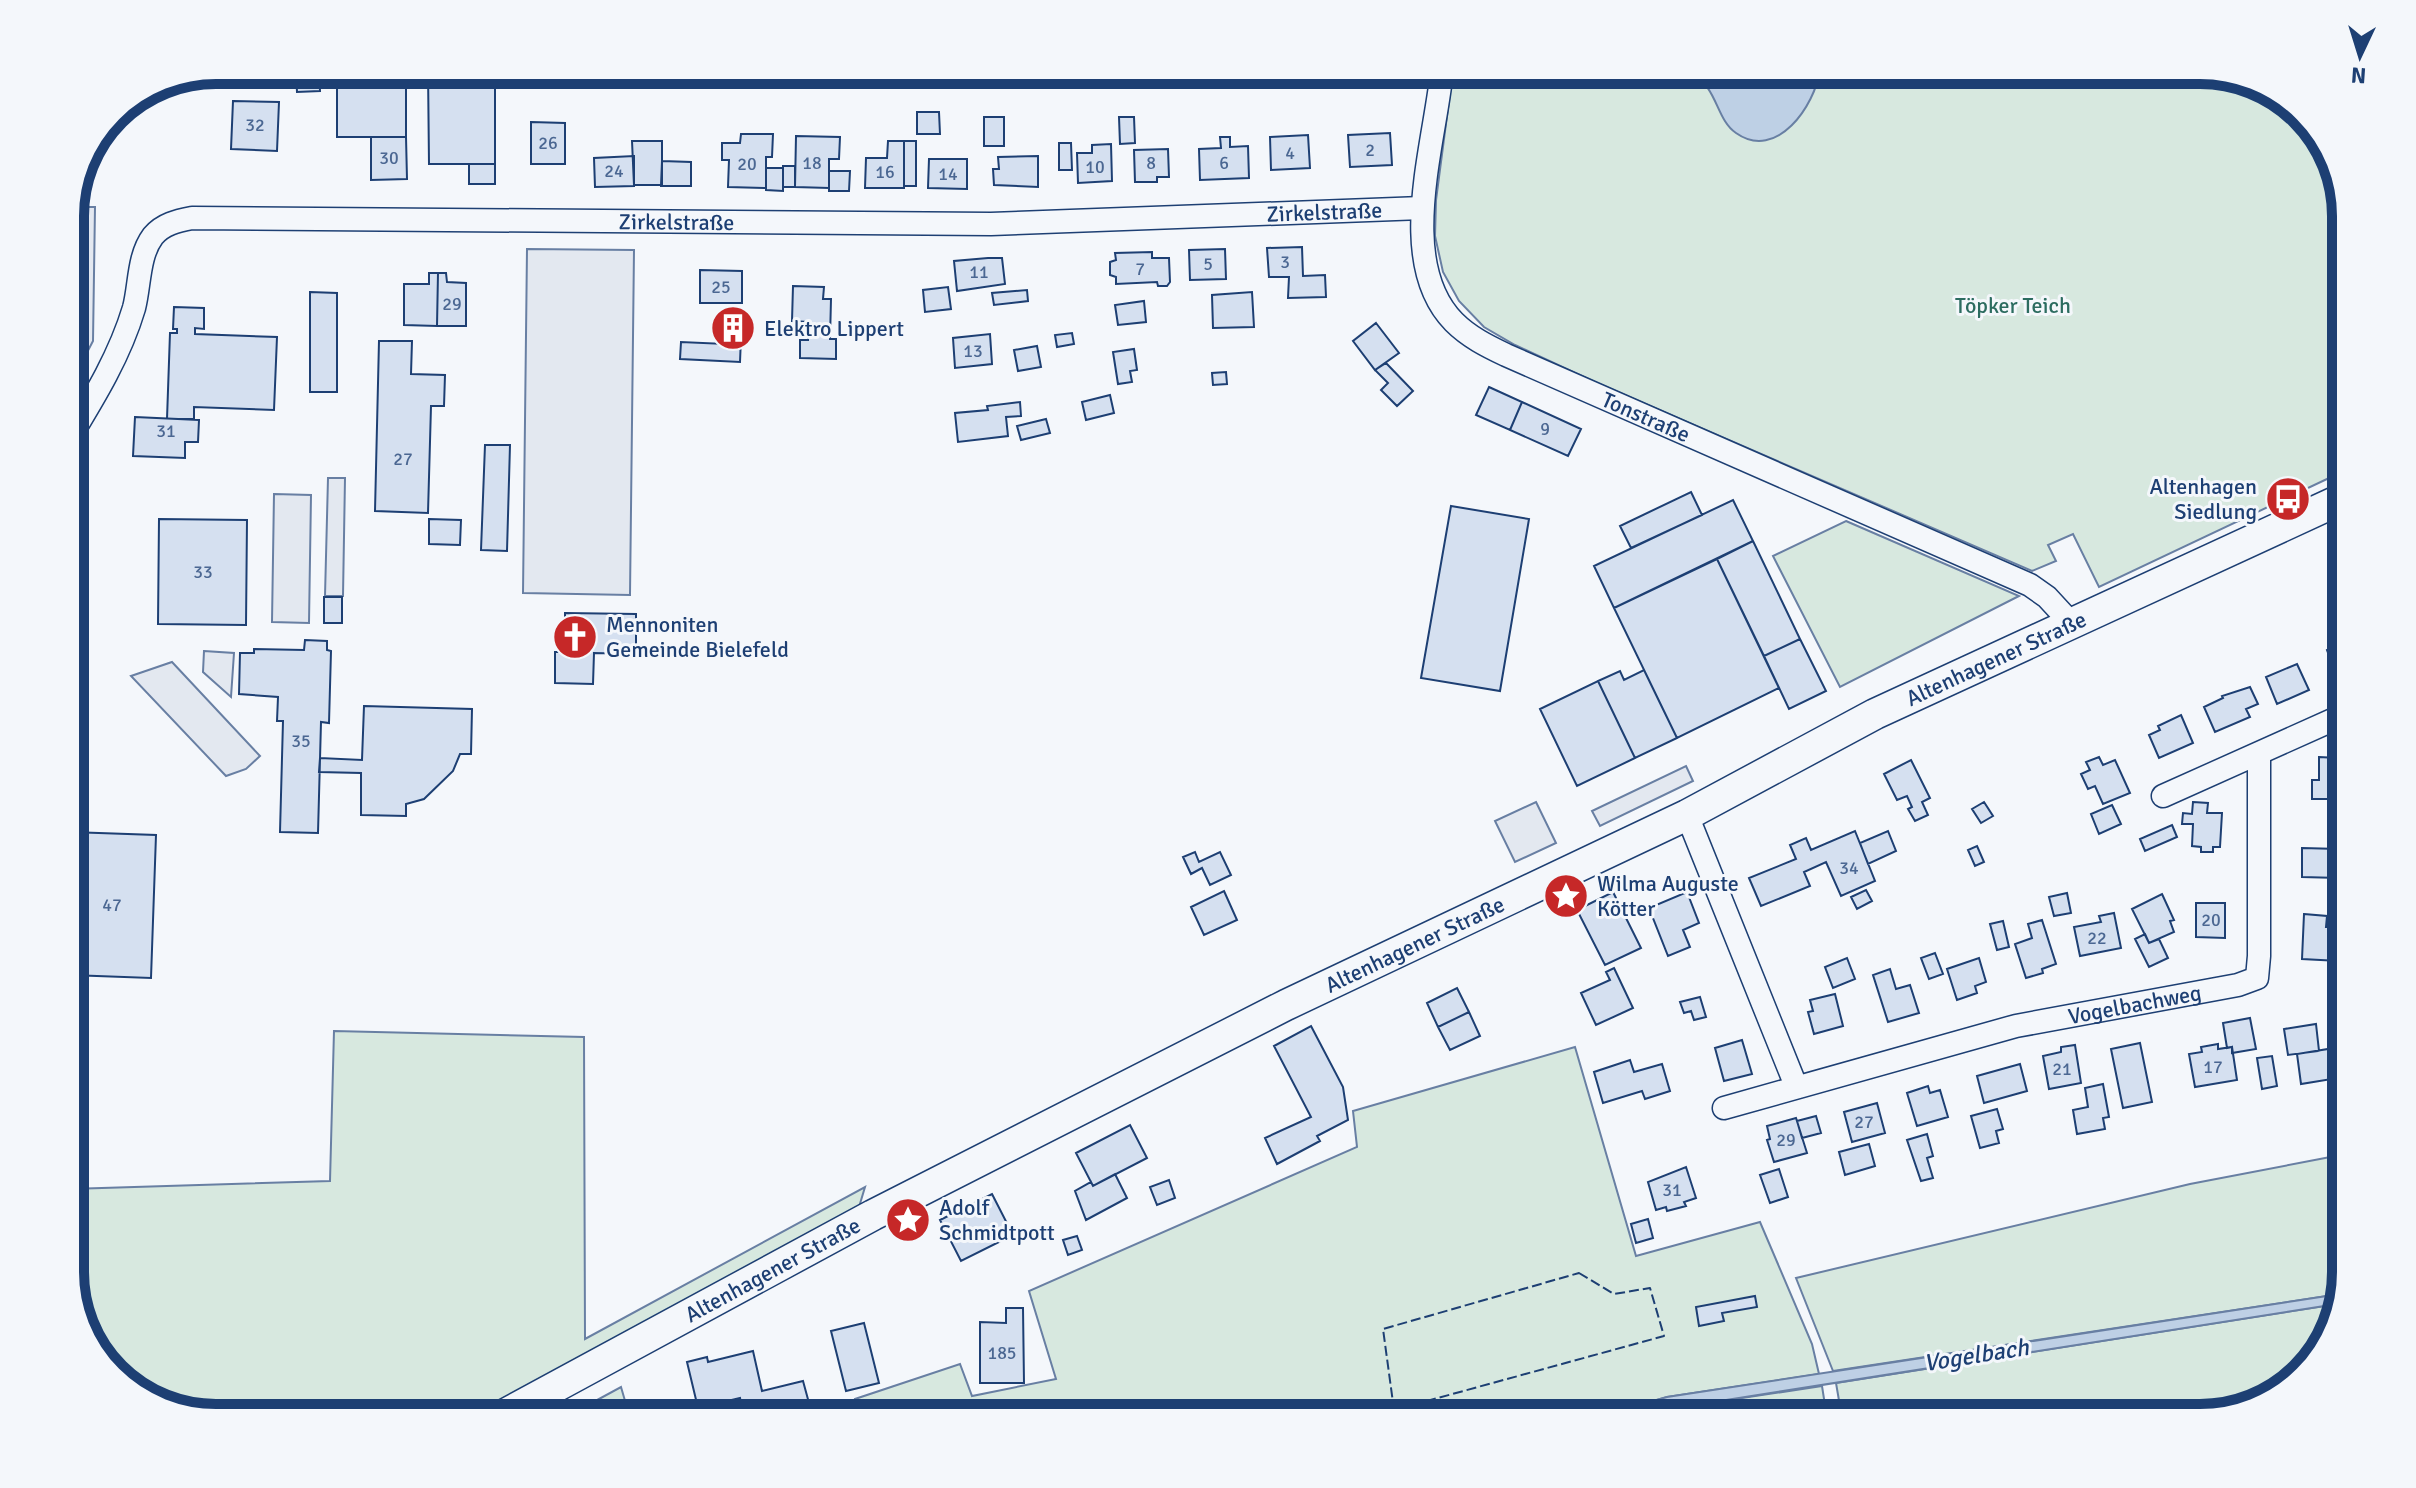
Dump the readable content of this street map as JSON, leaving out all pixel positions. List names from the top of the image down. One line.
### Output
{"streets":{"main road":["Altenhagener Straße"],"street":["Zirkelstraße","Tonstraße","Vogelbachweg"]},"crossings":[["Zirkelstraße","Tonstraße"],["Tonstraße","Altenhagener Straße"]],"water":["Vogelbach"],"parks":["Töpker Teich"],"places":{"building":["Elektro Lippert"],"bus stop":["Altenhagen Siedlung"],"church":["Mennoniten Gemeinde Bielefeld"],"place":["Wilma Auguste Kötter","Adolf Schmidtpott"]},"house_numbers":["32","26","2","4","30","18","8","6","20","10","24","16","14","3","5","7","11","25","29","13","9","31","27","33","35","34","47","20","22","17","21","27","29","31","185"],"north":"bottom"}
